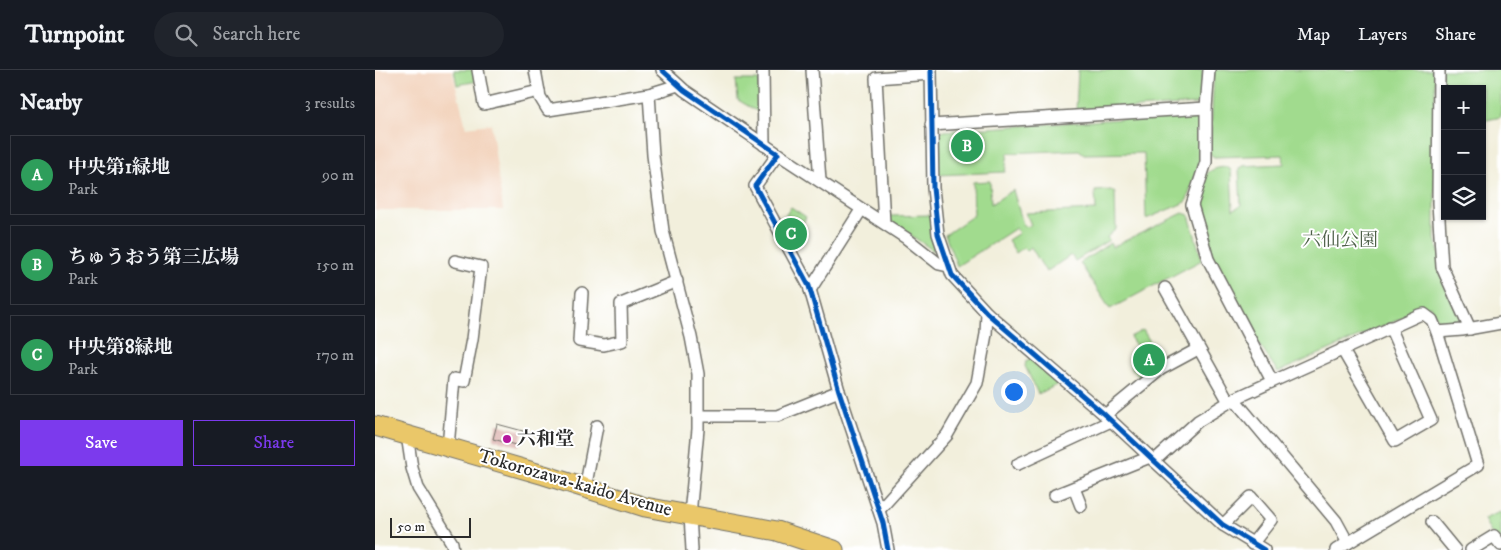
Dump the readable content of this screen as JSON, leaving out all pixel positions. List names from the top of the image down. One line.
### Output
{"streets":{"main road":["Tokorozawa-kaido Avenue"]},"parks":["六仙公園"],"places":["六和堂"],"scale_bar":"50 m","page":{"header":"Turnpoint","search":"Search here","nav":["Map","Layers","Share"],"heading":["Nearby","3 results"],"map_buttons":["+","−"],"pins":["B","C","A"],"list":[{"mark":"A","name":"中央第1緑地","note":"Park","value":"90 m"},{"mark":"B","name":"ちゅうおう第三広場","note":"Park","value":"150 m"},{"mark":"C","name":"中央第8緑地","note":"Park","value":"170 m"}],"buttons":["Save","Share"],"scale":"50 m"}}
